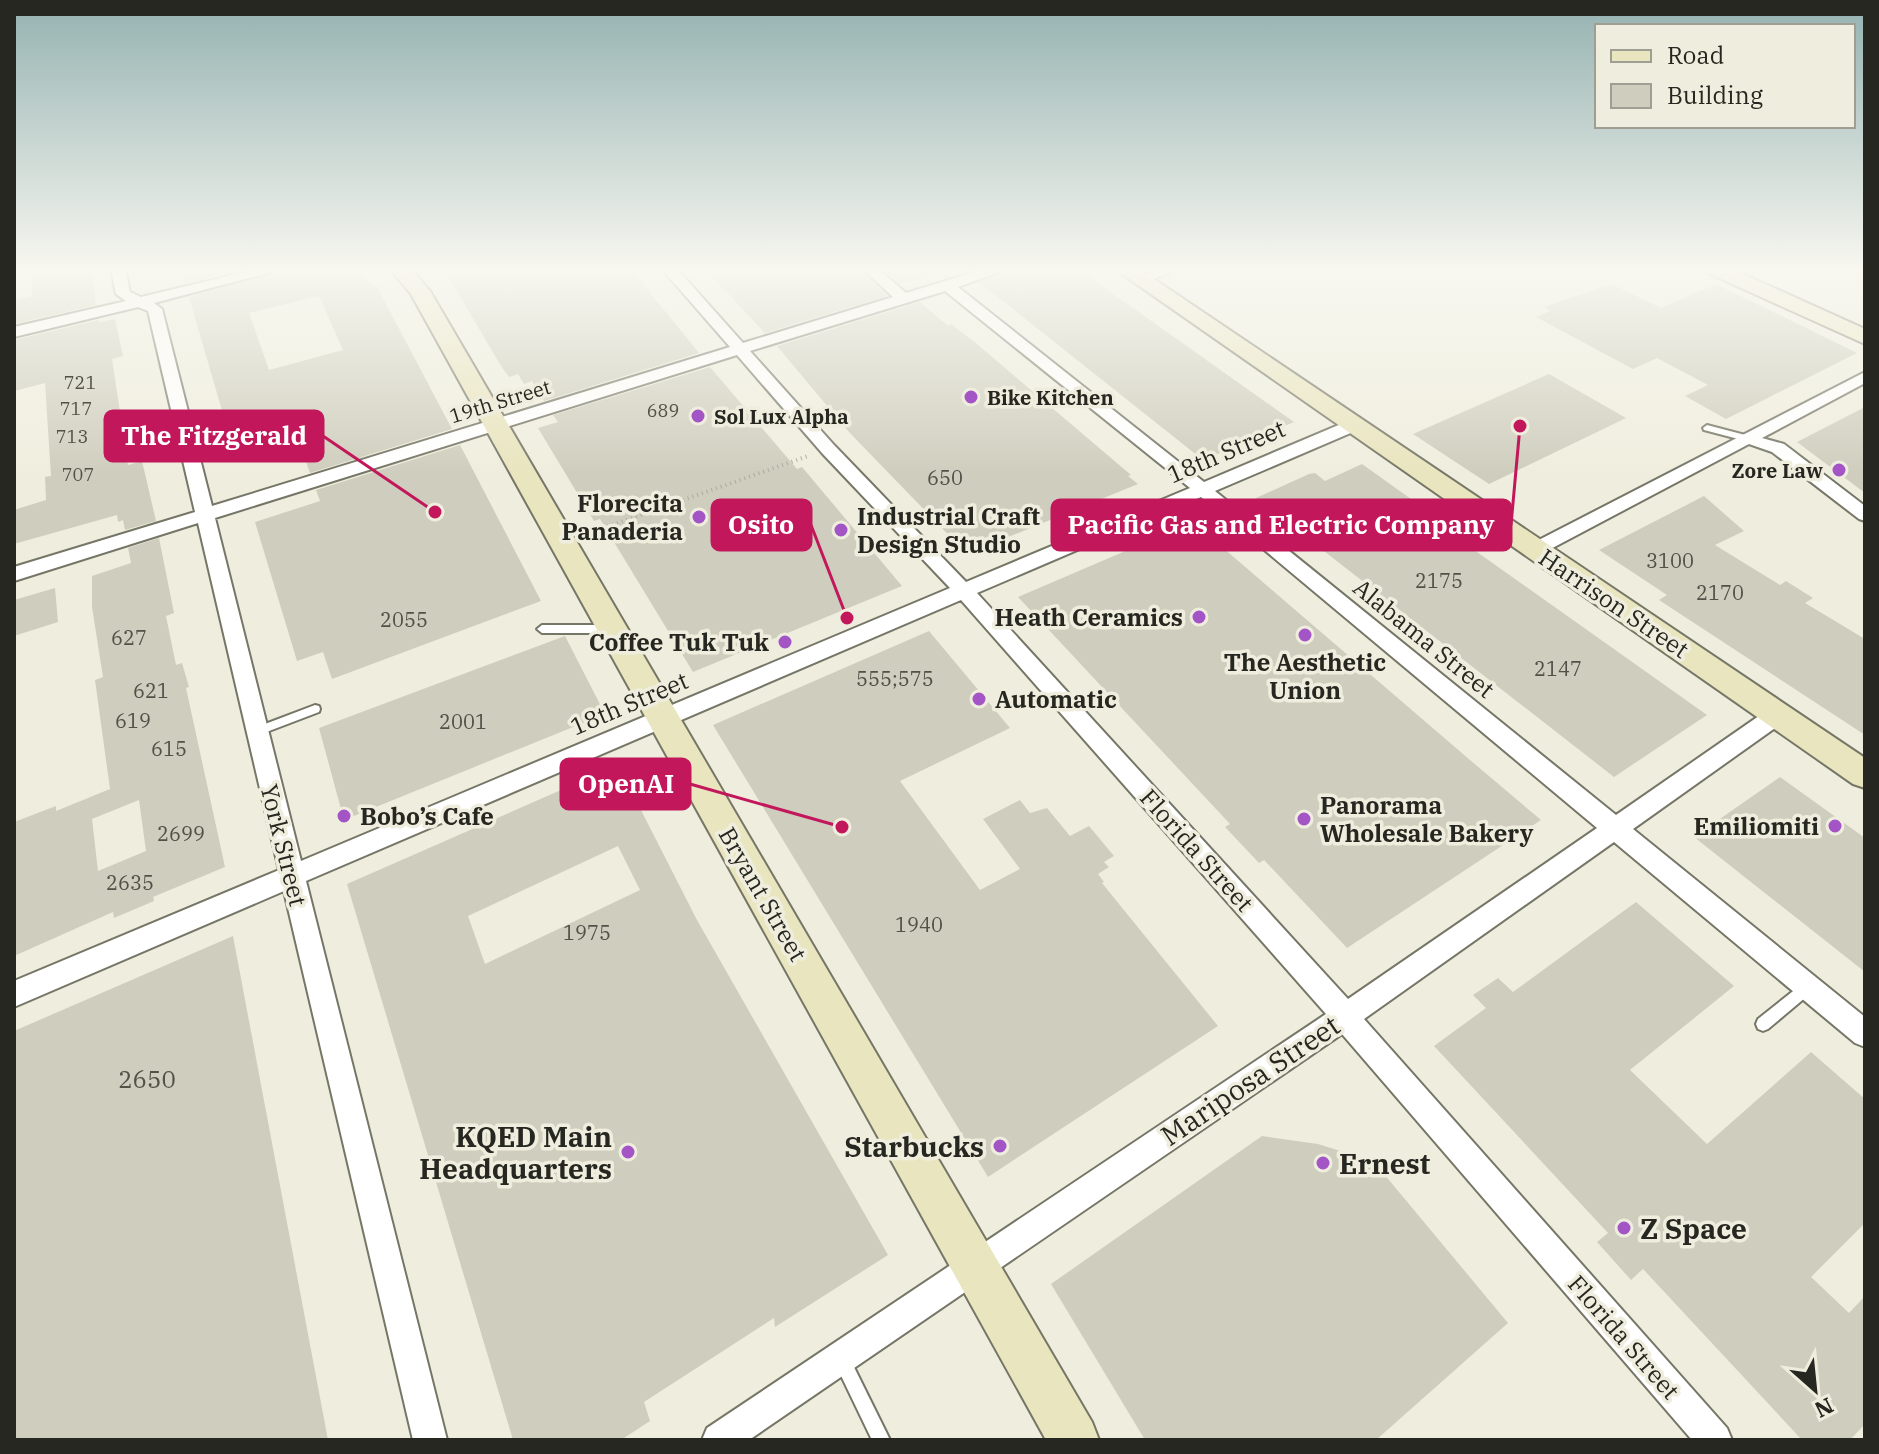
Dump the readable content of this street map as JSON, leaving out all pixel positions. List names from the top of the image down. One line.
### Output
{"streets":{"street":["19th Street","18th Street","Harrison Street","Alabama Street","York Street","Florida Street","Bryant Street","Mariposa Street"]},"crossings":[["19th Street","York Street"],["19th Street","Florida Street"],["19th Street","Bryant Street"],["18th Street","Harrison Street"],["18th Street","Alabama Street"],["18th Street","York Street"],["18th Street","Florida Street"],["18th Street","Bryant Street"],["Harrison Street","Mariposa Street"],["Alabama Street","Mariposa Street"],["Florida Street","Mariposa Street"],["Bryant Street","Mariposa Street"]],"places":["Bike Kitchen","Sol Lux Alpha","Pacific Gas and Electric Company","Zore Law","The Fitzgerald","Florecita Panaderia","Industrial Craft Design Studio","Heath Ceramics","Osito","The Aesthetic Union","Coffee Tuk Tuk","Automatic","Bobo’s Cafe","Panorama Wholesale Bakery","Emiliomiti","OpenAI","Starbucks","KQED Main Headquarters","Ernest","Z Space"],"house_numbers":["721","717","689","713","707","650","3100","2175","2170","2055","627","2147","555;575","621","619","2001","615","2699","2635","1940","1975","2650"],"legend":["Road","Building"],"north":"bottom right"}
